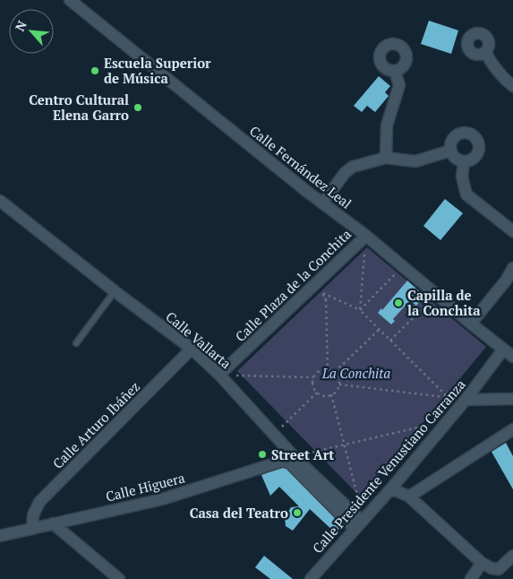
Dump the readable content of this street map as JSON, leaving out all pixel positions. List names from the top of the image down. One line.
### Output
{"streets":{"street":["Calle Fernández Leal","Calle Plaza de la Conchita","Calle Vallarta","Calle Arturo Ibáñez","Calle Presidente Venustiano Carranza","Calle Higuera"]},"crossings":[["Calle Fernández Leal","Calle Plaza de la Conchita"],["Calle Fernández Leal","Calle Presidente Venustiano Carranza"],["Calle Plaza de la Conchita","Calle Vallarta"],["Calle Vallarta","Calle Arturo Ibáñez"],["Calle Vallarta","Calle Presidente Venustiano Carranza"],["Calle Vallarta","Calle Higuera"],["Calle Arturo Ibáñez","Calle Higuera"]],"parks":["La Conchita"],"places":["Escuela Superior de Música","Centro Cultural Elena Garro","Capilla de la Conchita","Street Art","Casa del Teatro"],"north":"top left"}
